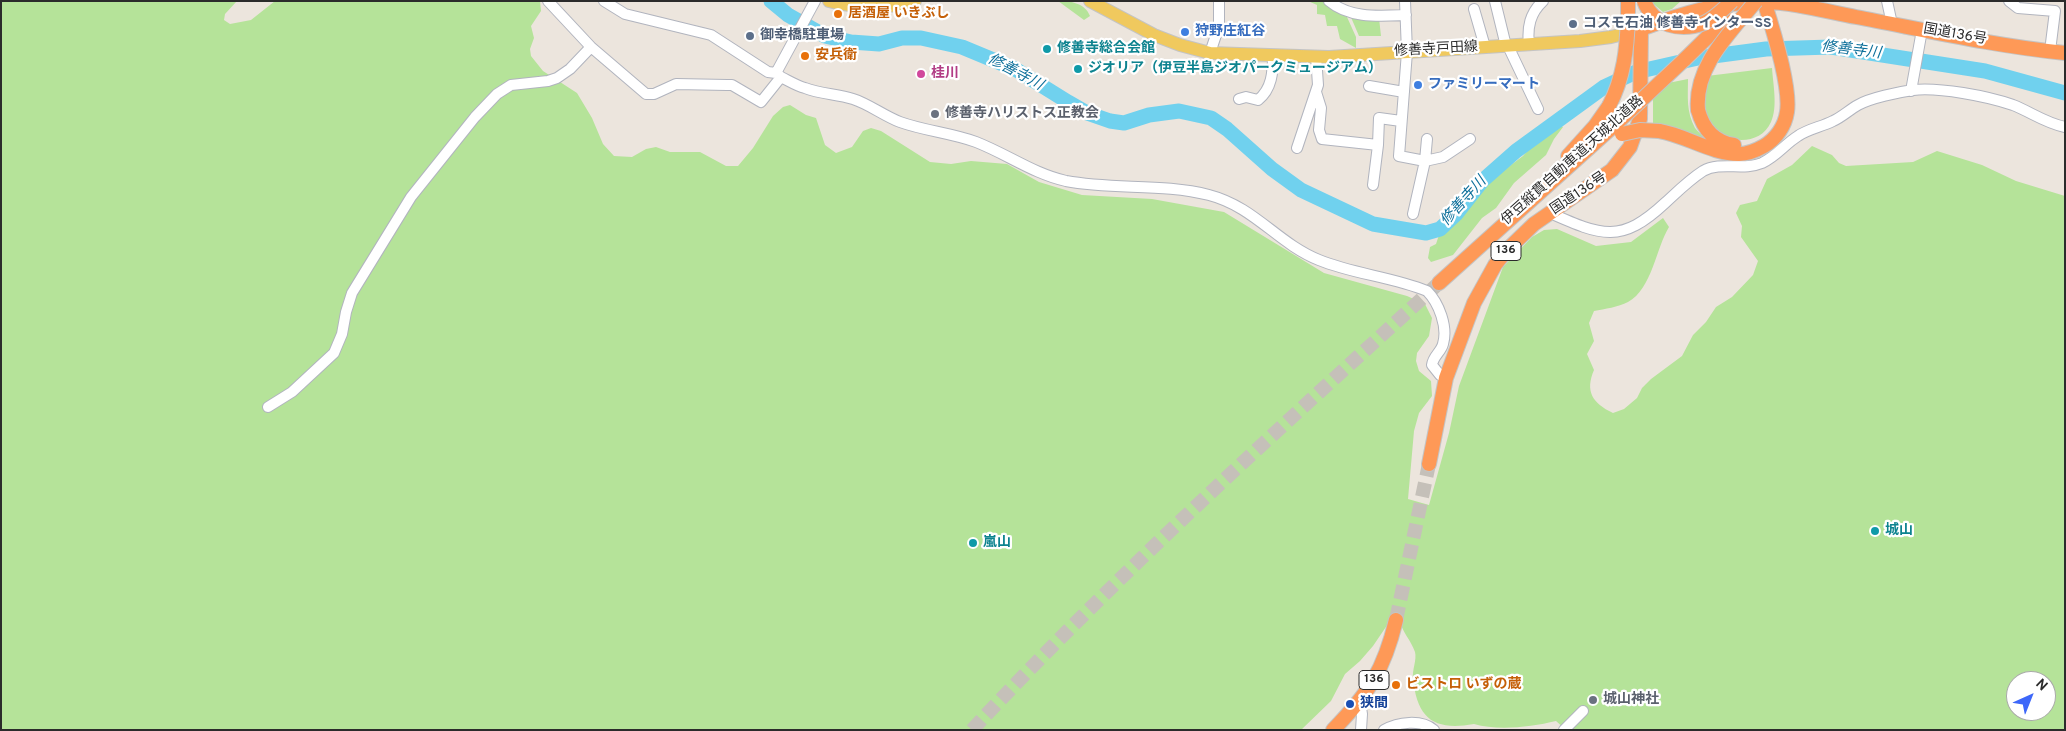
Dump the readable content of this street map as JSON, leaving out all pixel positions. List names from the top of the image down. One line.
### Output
{"streets":{"highway":["国道136号","伊豆縦貫自動車道;天城北道路","136"],"main road":["修善寺戸田線"]},"crossings":[["国道136号","修善寺戸田線"]],"water":["修善寺川"],"places":["居酒屋 いきぶし","コスモ石油 修善寺インターSS","狩野庄紅谷","御幸橋駐車場","修善寺総合会館","安兵衛","ジオリア（伊豆半島ジオパークミュージアム）","桂川","ファミリーマート","修善寺ハリストス正教会","城山","嵐山","ビストロ いずの蔵","城山神社","狭間"],"north":"top right"}
